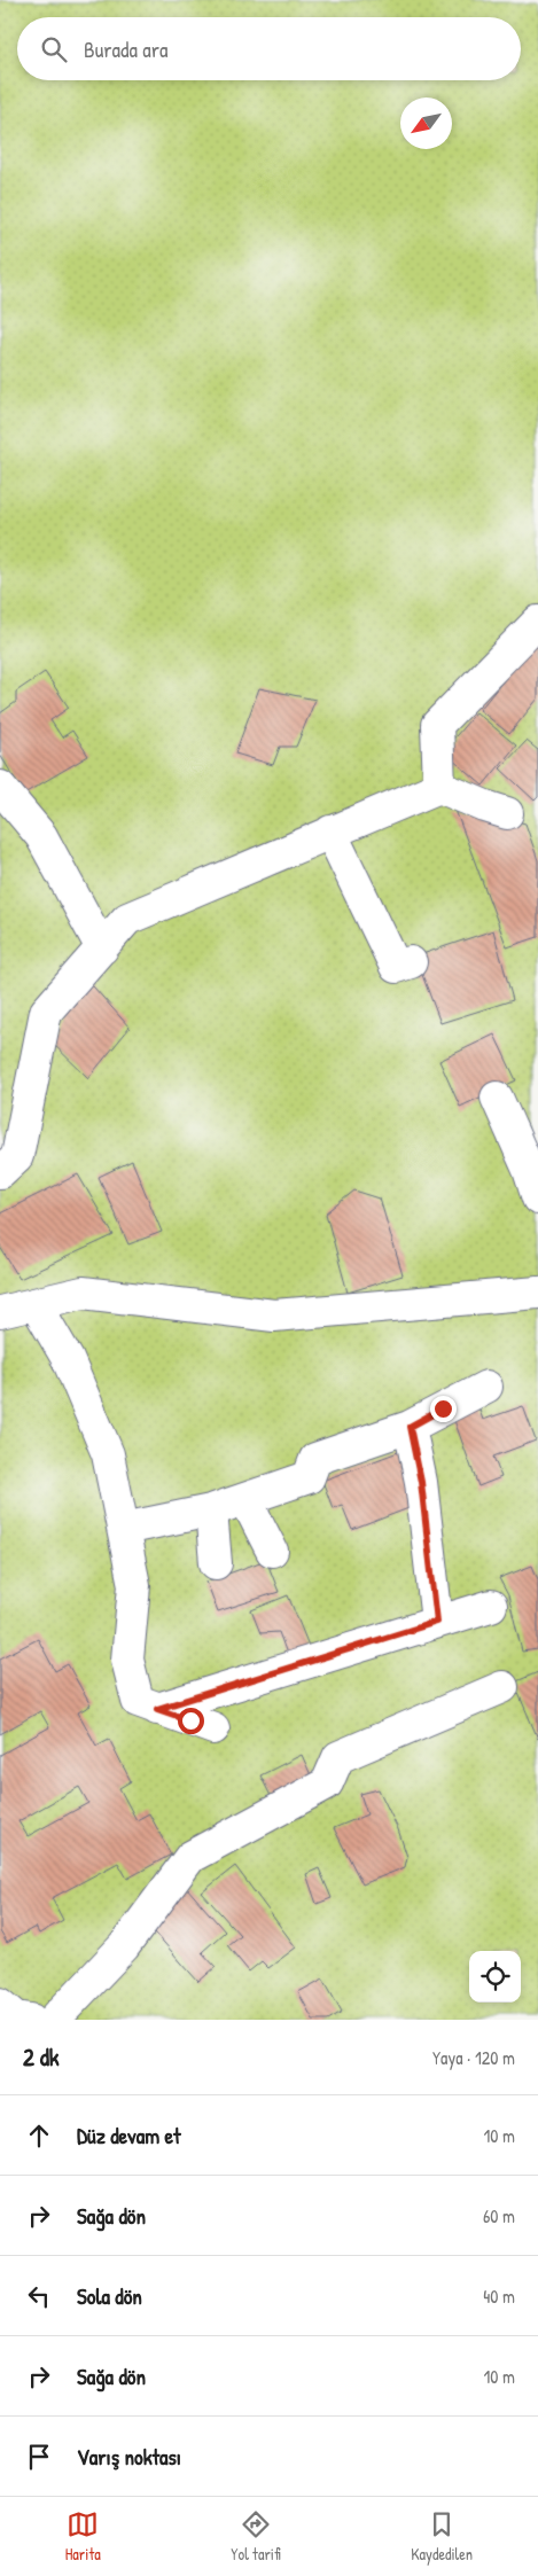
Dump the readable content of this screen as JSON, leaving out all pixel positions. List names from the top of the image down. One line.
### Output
{"north":"bottom left","page":{"search":"Burada ara","heading":["2 dk","Yaya · 120 m"],"list":[["Düz devam et","10 m"],["Sağa dön","60 m"],["Sola dön","40 m"],["Sağa dön","10 m"],"Varış noktası"],"nav":["Harita","Yol tarifi","Kaydedilen"]}}
